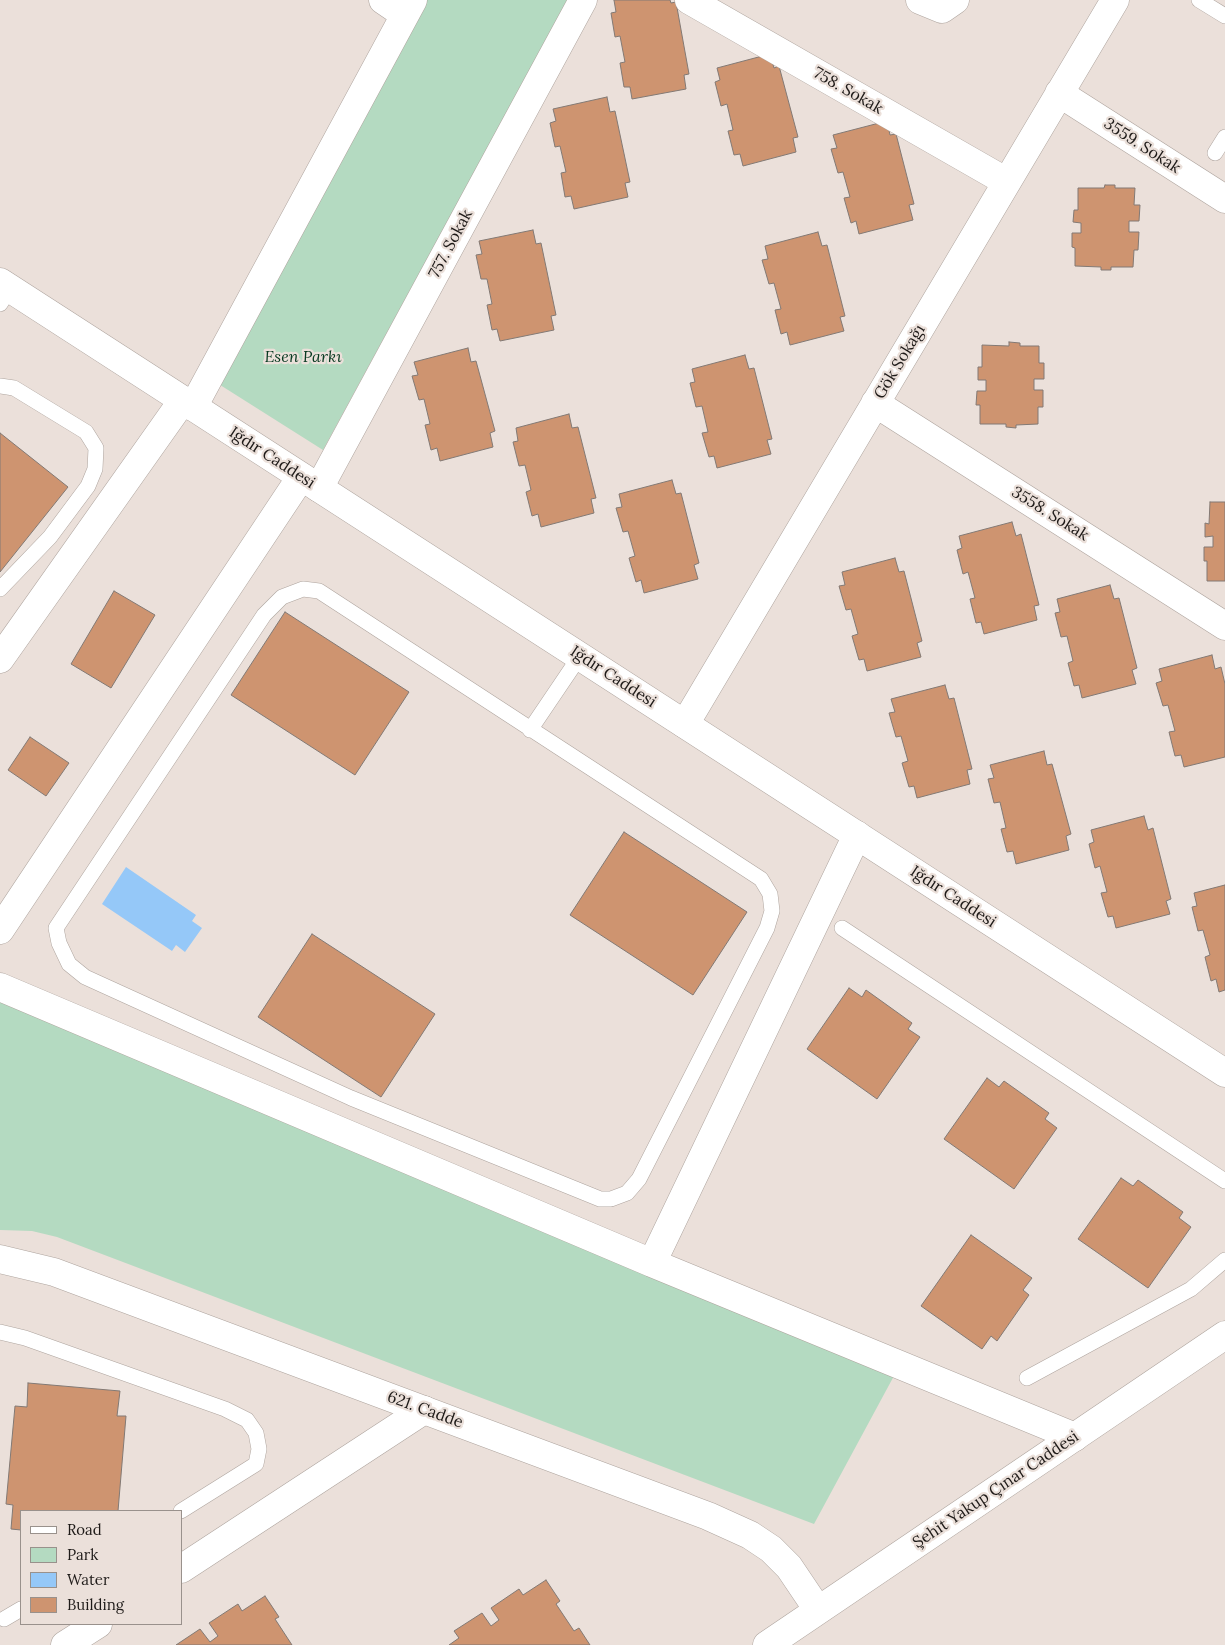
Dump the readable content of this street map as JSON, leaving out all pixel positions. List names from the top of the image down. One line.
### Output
{"streets":{"street":["758. Sokak","3559. Sokak","757. Sokak","Gök Sokağı","Iğdır Caddesi","3558. Sokak","621. Cadde","Şehit Yakup Çınar Caddesi"]},"crossings":[["758. Sokak","Gök Sokağı"],["3559. Sokak","Gök Sokağı"],["757. Sokak","Iğdır Caddesi"],["Gök Sokağı","Iğdır Caddesi"],["Gök Sokağı","3558. Sokak"],["621. Cadde","Şehit Yakup Çınar Caddesi"]],"parks":["Esen Parkı"],"legend":["Road","Park","Water","Building"]}
